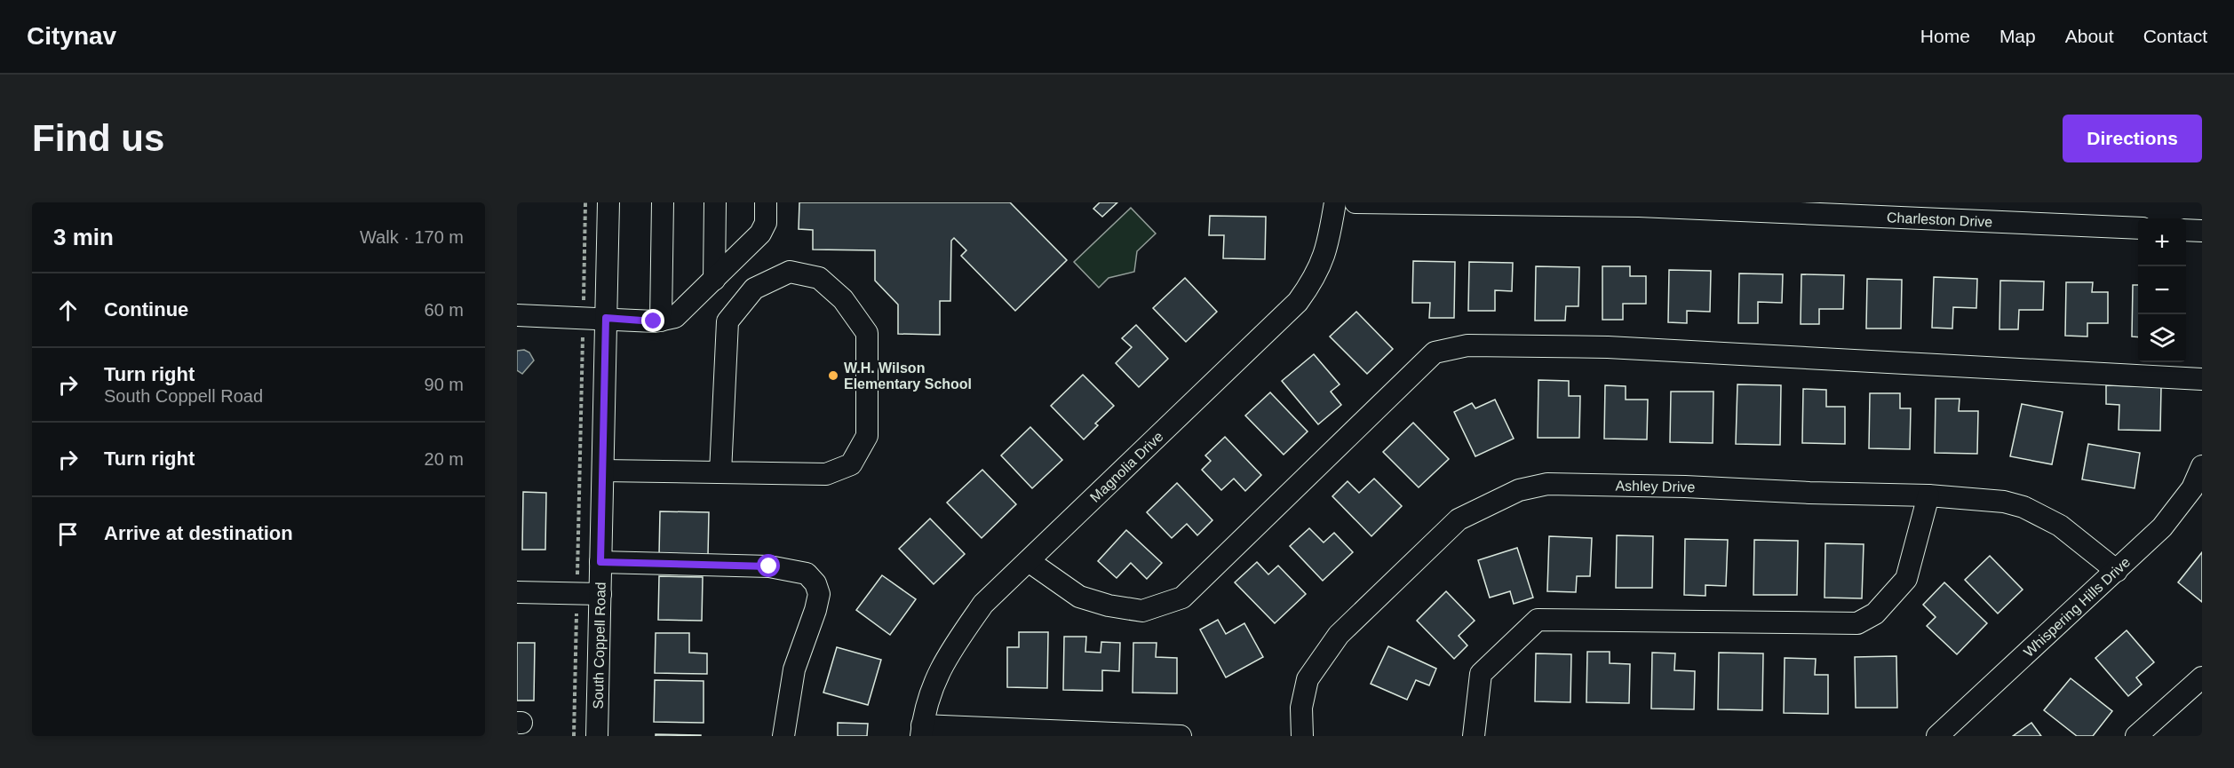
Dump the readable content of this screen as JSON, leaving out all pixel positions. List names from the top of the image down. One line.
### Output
{"streets":{"street":["Charleston Drive","Magnolia Drive","Ashley Drive","Whispering Hills Drive","South Coppell Road"]},"crossings":[["Ashley Drive","Whispering Hills Drive"]],"places":["W.H. Wilson Elementary School"],"page":{"header":"Citynav","nav":["Home","Map","About","Contact"],"buttons":"Directions","title":"Find us","heading":["3 min","Walk · 170 m"],"map_buttons":["+","−"],"list":[["Continue","60 m"],["Turn right","South Coppell Road","90 m"],["Turn right","20 m"],"Arrive at destination"]}}
